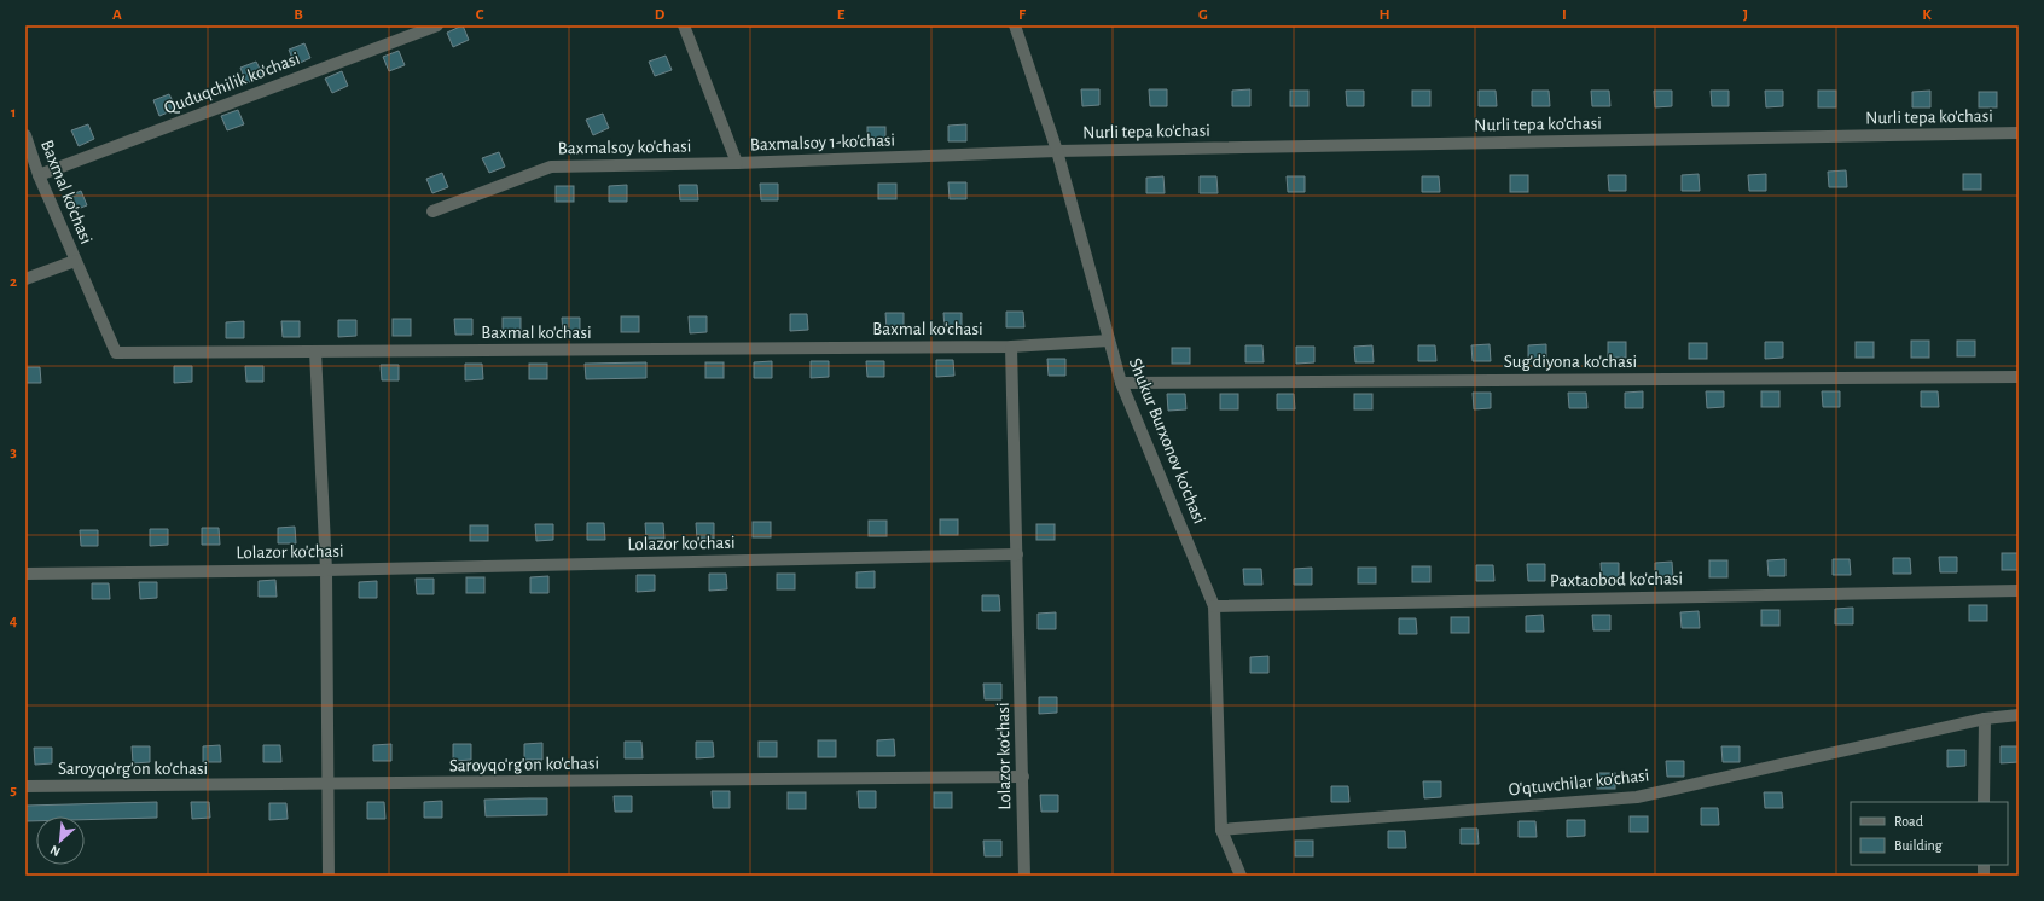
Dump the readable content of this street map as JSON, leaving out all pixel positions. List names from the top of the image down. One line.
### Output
{"streets":{"street":["Quduqchilik ko'chasi","Nurli tepa ko'chasi","Baxmalsoy 1-ko'chasi","Baхmalsoy ko'chasi","Baхmal ko'chasi","Baxmal ko'chasi","Sug'diyona ko'chasi","Shukur Burxonov ko'chasi","Lolazor ko'chasi","Paxtaobod ko'chasi","Saroyqo'rg'on ko'chasi","O'qtuvchilar ko'chasi"]},"crossings":[["Quduqchilik ko'chasi","Baхmal ko'chasi"],["Nurli tepa ko'chasi","Baxmalsoy 1-ko'chasi"],["Nurli tepa ko'chasi","Shukur Burxonov ko'chasi"],["Baxmalsoy 1-ko'chasi","Baхmalsoy ko'chasi"],["Baxmalsoy 1-ko'chasi","Shukur Burxonov ko'chasi"],["Baхmal ko'chasi","Baxmal ko'chasi"],["Baxmal ko'chasi","Shukur Burxonov ko'chasi"],["Sug'diyona ko'chasi","Shukur Burxonov ko'chasi"],["Shukur Burxonov ko'chasi","Paxtaobod ko'chasi"],["Shukur Burxonov ko'chasi","O'qtuvchilar ko'chasi"],["Lolazor ko'chasi","Saroyqo'rg'on ko'chasi"]],"legend":["Road","Building"],"north":"bottom left","grid":{"columns":["A","B","C","D","E","F","G","H","I","J","K"],"rows":["1","2","3","4","5"]}}
